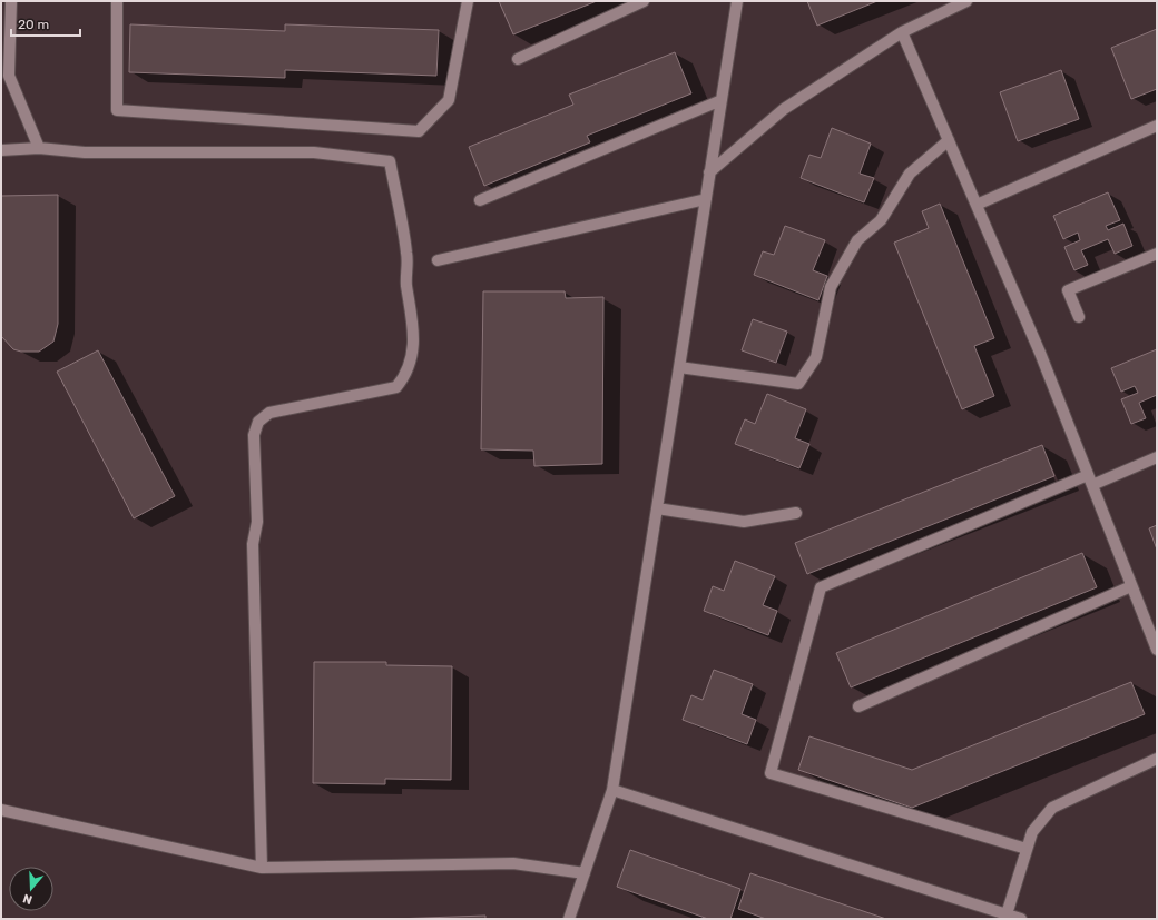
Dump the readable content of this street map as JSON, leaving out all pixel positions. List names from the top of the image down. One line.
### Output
{"scale_bar":"20 m","north":"bottom"}
